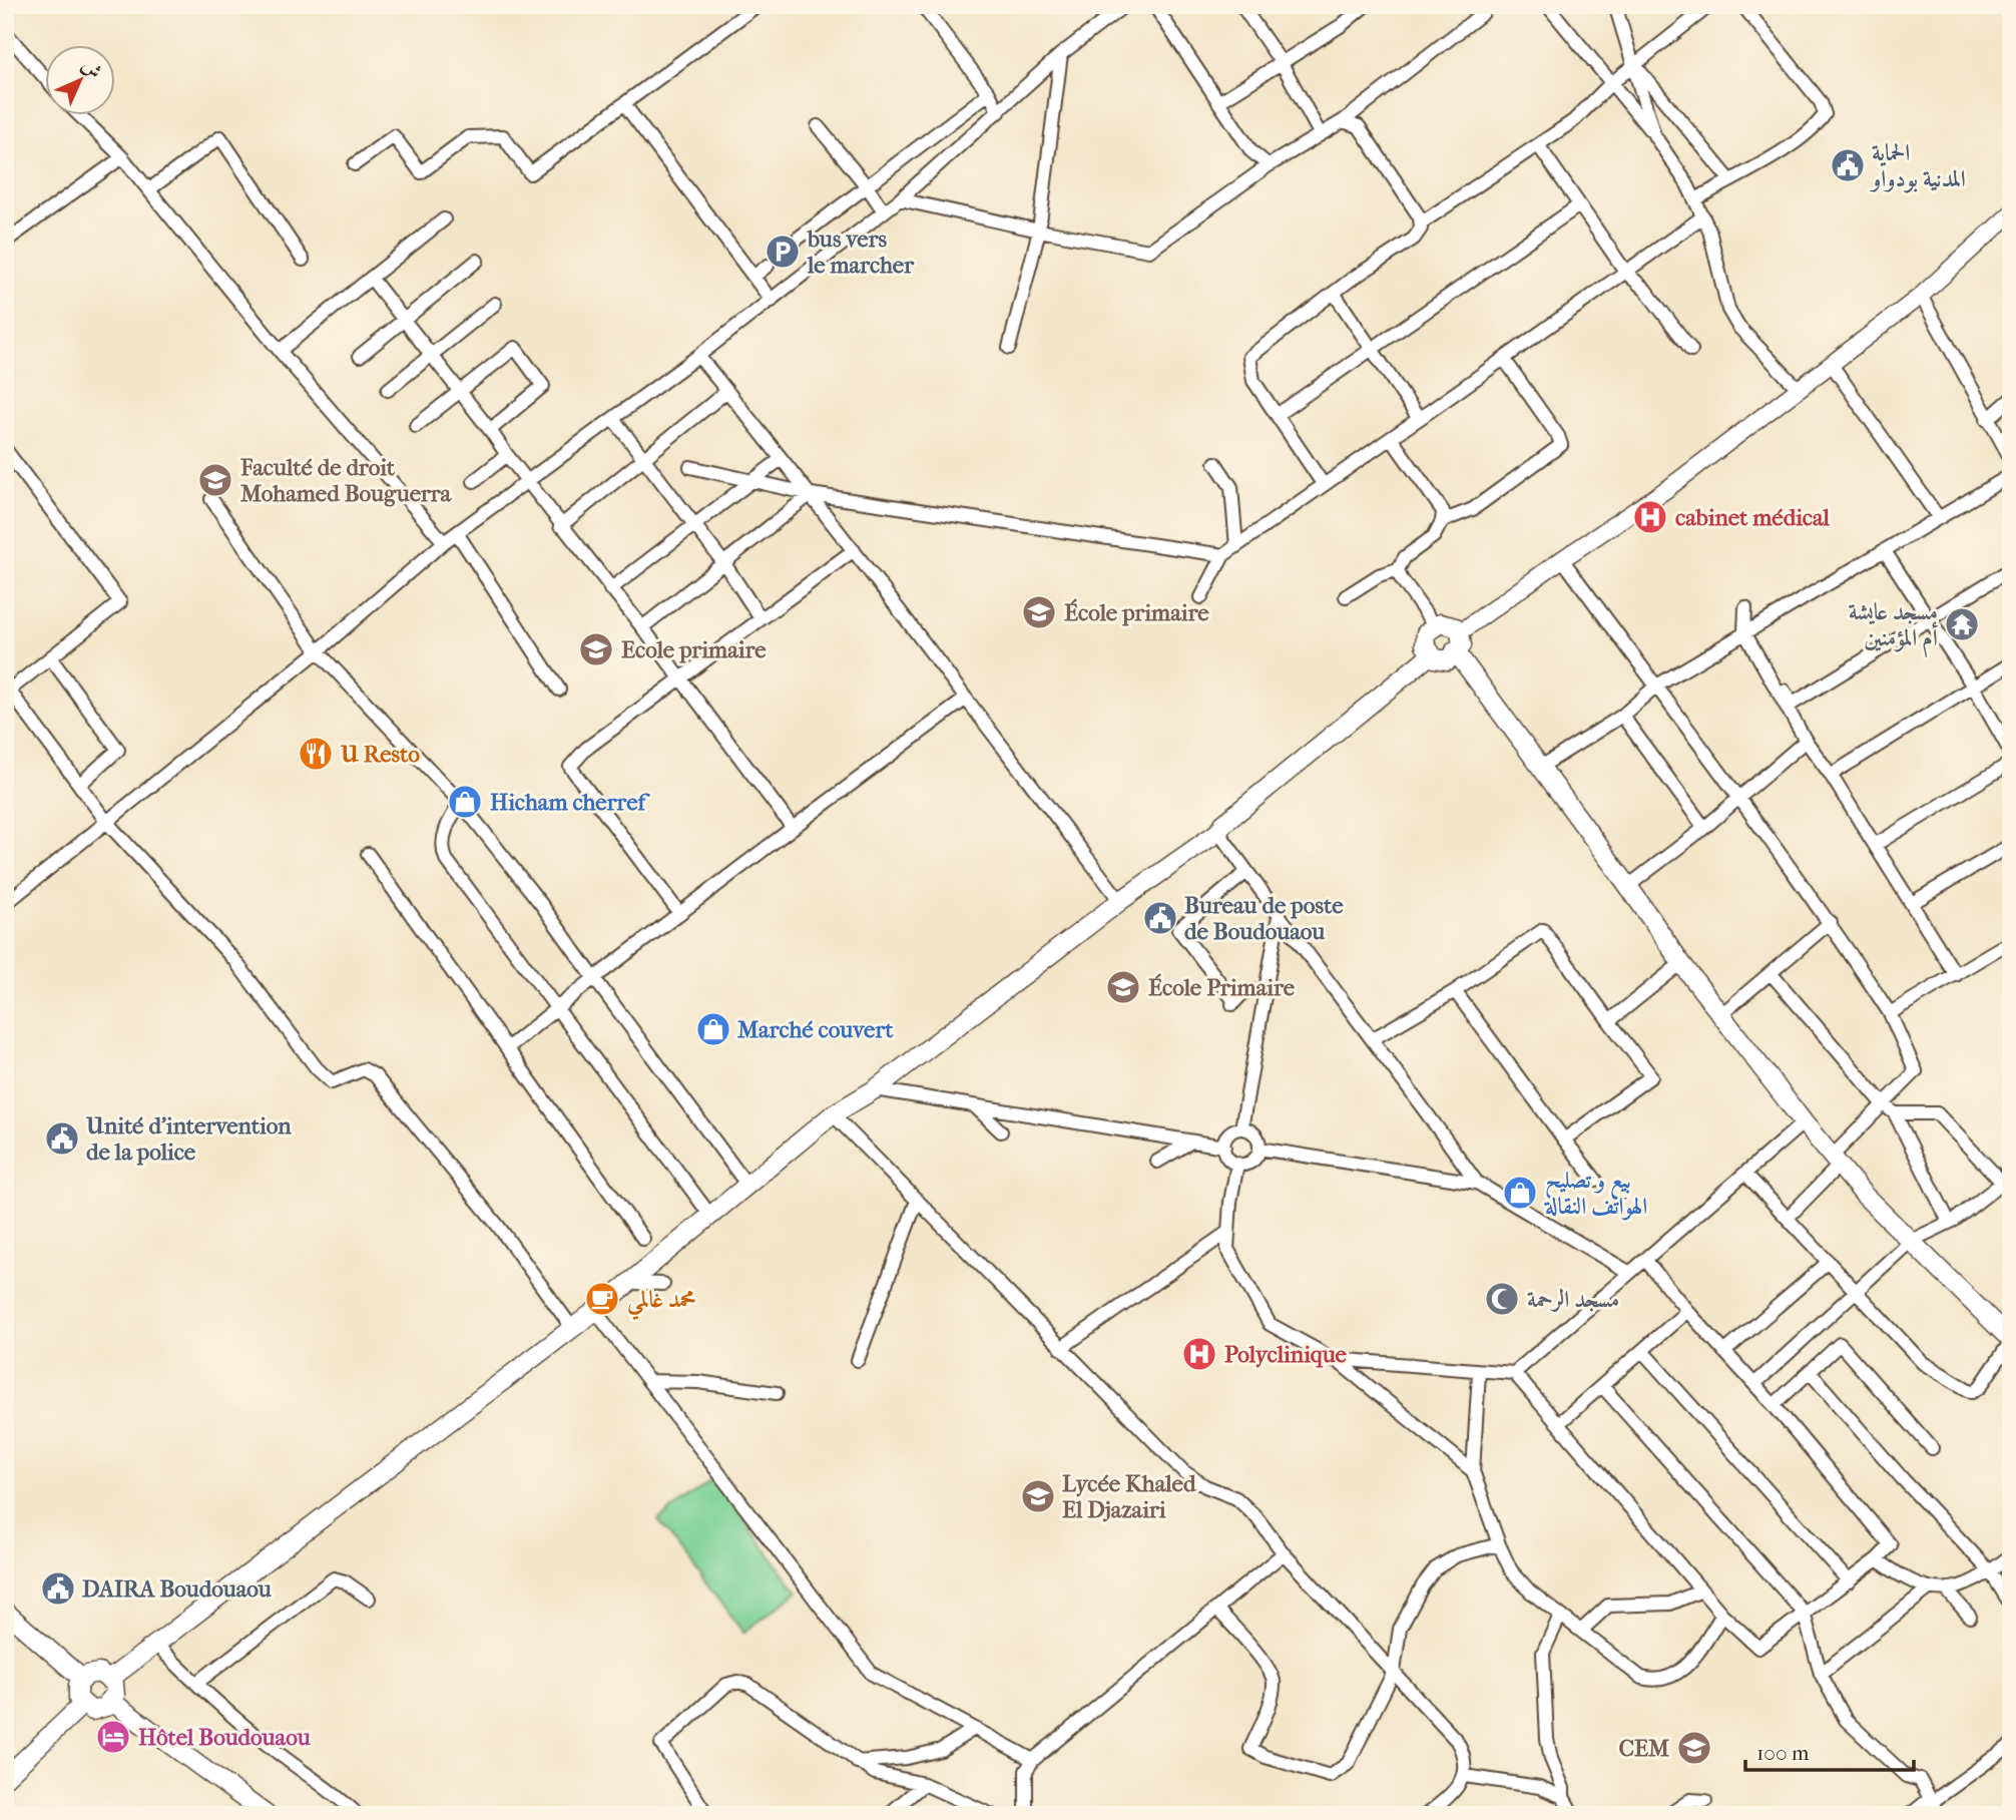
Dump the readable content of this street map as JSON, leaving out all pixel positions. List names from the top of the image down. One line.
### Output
{"places":{"public building":["الحماية المدنية بودواو","Bureau de poste de Boudouaou","Unité d'intervention de la police","DAIRA Boudouaou"],"parking":["bus vers le marcher"],"school or university":["Faculté de droit Mohamed Bouguerra","École primaire","Ecole primaire","École Primaire","Lycée Khaled El Djazairi","CEM"],"hospital":["cabinet médical","Polyclinique"],"temple":["مسجد عايشة أم المؤمنين"],"restaurant":["U Resto"],"shop":["Hicham cherref","Marché couvert","بيع و تصليح الهواتف النقالة"],"cafe":["محمد غالمي"],"mosque":["مسجد الرحمة"],"hotel":["Hôtel Boudouaou"]},"scale_bar":"100 m","north":"top right"}
